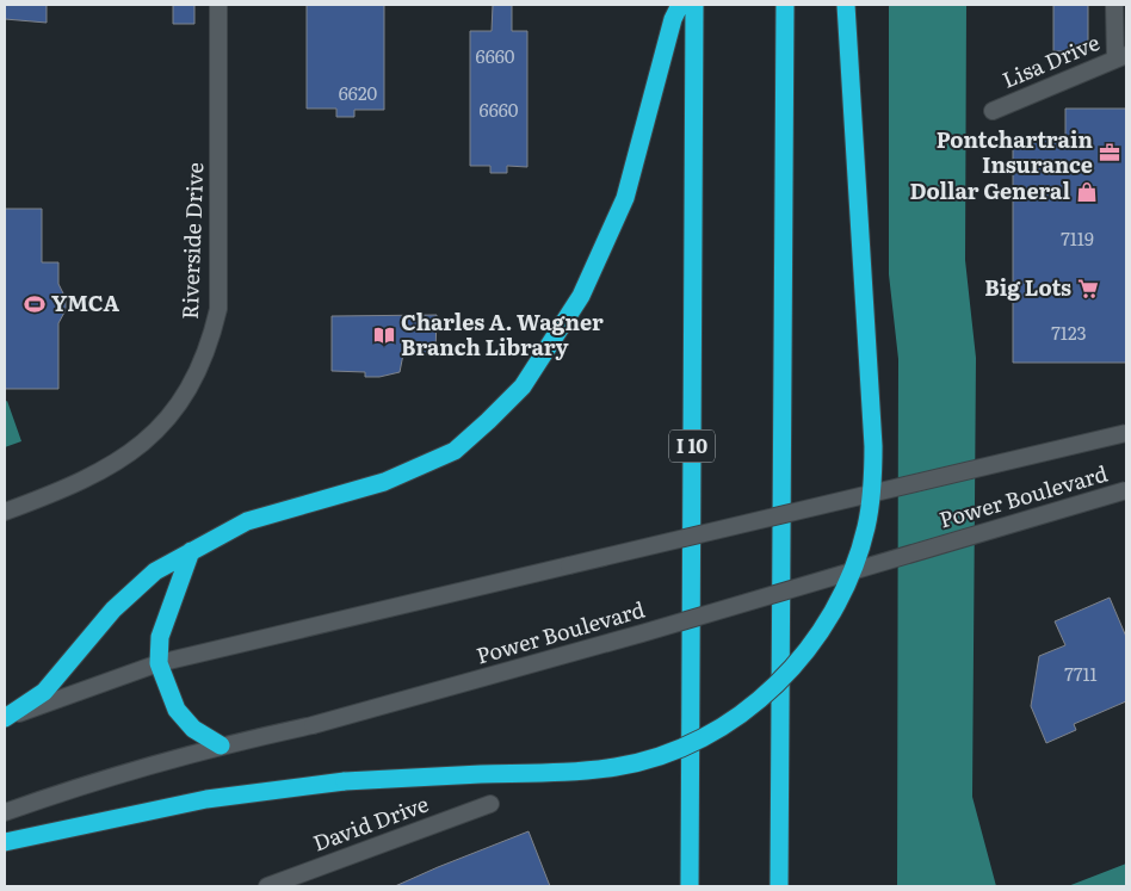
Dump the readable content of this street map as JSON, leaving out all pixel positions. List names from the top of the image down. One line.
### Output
{"streets":{"highway":["I 10"],"main road":["Lisa Drive","Riverside Drive","Power Boulevard","David Drive"]},"places":{"office":["Pontchartrain Insurance"],"shop":["Dollar General"],"supermarket":["Big Lots"],"sports":["YMCA"],"library":["Charles A. Wagner Branch Library"]},"house_numbers":["6660","6620","6660","7119","7123","7711"]}
